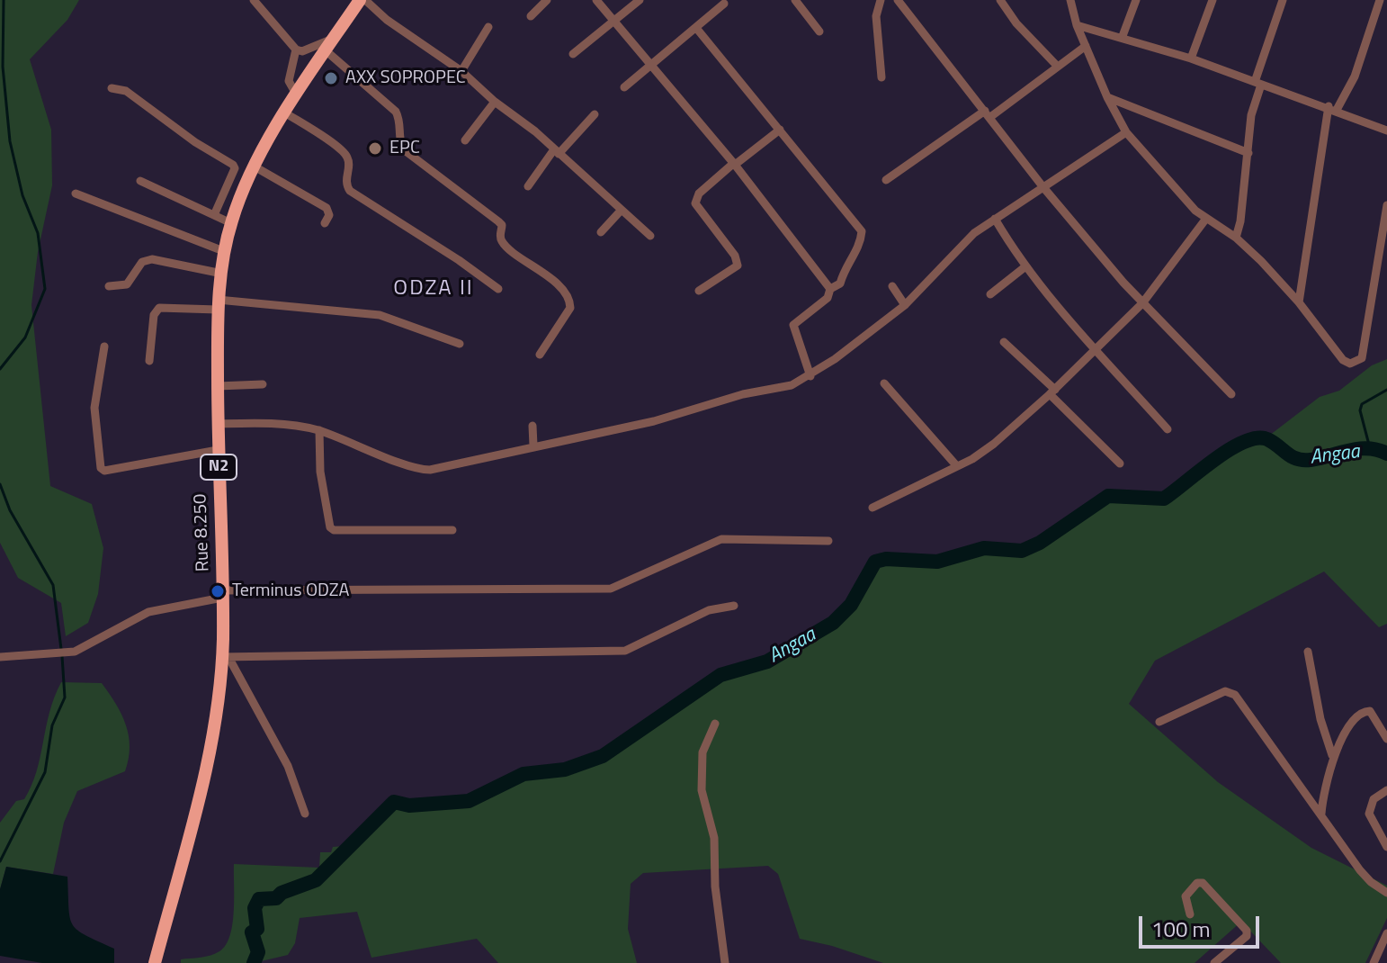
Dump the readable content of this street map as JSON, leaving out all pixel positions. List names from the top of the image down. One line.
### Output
{"streets":{"highway":["N2","Rue 8.250"]},"districts":["ODZA II"],"water":["Angaa"],"places":["AXX SOPROPEC","EPC","Terminus ODZA"],"scale_bar":"100 m"}
